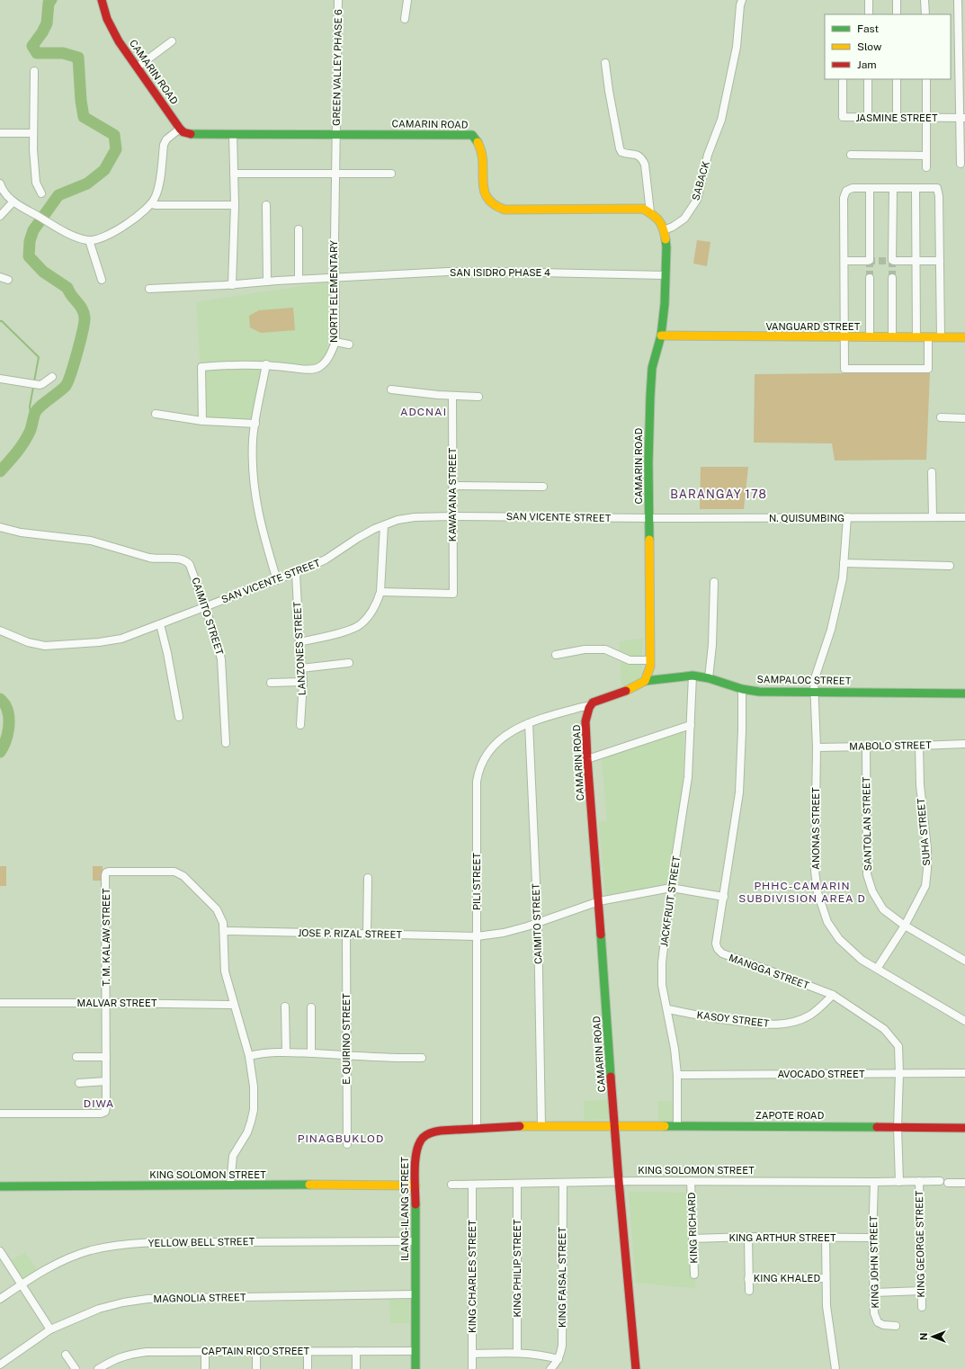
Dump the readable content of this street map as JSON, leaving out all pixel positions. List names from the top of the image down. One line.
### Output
{"streets":{"main road":["CAMARIN ROAD","VANGUARD STREET","SAMPALOC STREET","ZAPOTE ROAD","KING SOLOMON STREET","ILANG-ILANG STREET"],"street":["GREEN VALLEY PHASE 6","JASMINE STREET","SABACK","SAN ISIDRO PHASE 4","NORTH ELEMENTARY","KAWAYANA STREET","SAN VICENTE STREET","N. QUISUMBING","CAIMITO STREET","LANZONES STREET","MABOLO STREET","SANTOLAN STREET","ANONAS STREET","SUHA STREET","PILI STREET","JACKFRUIT STREET","JOSE P. RIZAL STREET","T. M. KALAW STREET","MANGGA STREET","MALVAR STREET","KASOY STREET","E. QUIRINO STREET","AVOCADO STREET","KING RICHARD","KING ARTHUR STREET","YELLOW BELL STREET","KING GEORGE STREET","KING JOHN STREET","KING PHILIP STREET","KING CHARLES STREET","KING FAISAL STREET","KING KHALED","MAGNOLIA STREET","CAPTAIN RICO STREET"]},"crossings":[["GREEN VALLEY PHASE 6","CAMARIN ROAD"],["GREEN VALLEY PHASE 6","NORTH ELEMENTARY"],["CAMARIN ROAD","SABACK"],["CAMARIN ROAD","SAN ISIDRO PHASE 4"],["CAMARIN ROAD","NORTH ELEMENTARY"],["CAMARIN ROAD","VANGUARD STREET"],["CAMARIN ROAD","SAN VICENTE STREET"],["CAMARIN ROAD","N. QUISUMBING"],["CAMARIN ROAD","SAMPALOC STREET"],["CAMARIN ROAD","PILI STREET"],["CAMARIN ROAD","JOSE P. RIZAL STREET"],["CAMARIN ROAD","ZAPOTE ROAD"],["CAMARIN ROAD","KING SOLOMON STREET"],["CAMARIN ROAD","ILANG-ILANG STREET"],["SAN ISIDRO PHASE 4","NORTH ELEMENTARY"],["KAWAYANA STREET","SAN VICENTE STREET"],["SAN VICENTE STREET","N. QUISUMBING"],["SAN VICENTE STREET","CAIMITO STREET"],["SAN VICENTE STREET","LANZONES STREET"],["N. QUISUMBING","ANONAS STREET"],["CAIMITO STREET","PILI STREET"],["CAIMITO STREET","JOSE P. RIZAL STREET"],["CAIMITO STREET","ILANG-ILANG STREET"],["SAMPALOC STREET","ANONAS STREET"],["SAMPALOC STREET","JACKFRUIT STREET"],["SAMPALOC STREET","MANGGA STREET"],["MABOLO STREET","SANTOLAN STREET"],["MABOLO STREET","ANONAS STREET"],["MABOLO STREET","SUHA STREET"],["SANTOLAN STREET","SUHA STREET"],["ANONAS STREET","SUHA STREET"],["PILI STREET","JOSE P. RIZAL STREET"],["PILI STREET","ILANG-ILANG STREET"],["JACKFRUIT STREET","JOSE P. RIZAL STREET"],["JACKFRUIT STREET","KASOY STREET"],["JACKFRUIT STREET","AVOCADO STREET"],["JACKFRUIT STREET","ZAPOTE ROAD"],["JOSE P. RIZAL STREET","T. M. KALAW STREET"],["JOSE P. RIZAL STREET","E. QUIRINO STREET"],["T. M. KALAW STREET","MALVAR STREET"],["MANGGA STREET","KASOY STREET"],["MANGGA STREET","AVOCADO STREET"],["MANGGA STREET","ZAPOTE ROAD"],["MANGGA STREET","KING SOLOMON STREET"],["ZAPOTE ROAD","ILANG-ILANG STREET"],["KING SOLOMON STREET","ILANG-ILANG STREET"],["KING SOLOMON STREET","KING RICHARD"],["KING SOLOMON STREET","KING GEORGE STREET"],["KING SOLOMON STREET","KING JOHN STREET"],["KING SOLOMON STREET","KING PHILIP STREET"],["KING SOLOMON STREET","KING CHARLES STREET"],["KING SOLOMON STREET","KING FAISAL STREET"],["ILANG-ILANG STREET","YELLOW BELL STREET"],["ILANG-ILANG STREET","MAGNOLIA STREET"],["ILANG-ILANG STREET","CAPTAIN RICO STREET"],["KING RICHARD","KING ARTHUR STREET"],["KING ARTHUR STREET","KING JOHN STREET"]],"districts":["ADCNAI","BARANGAY 178","PHHC-CAMARIN SUBDIVISION AREA D","DIWA","PINAGBUKLOD"],"legend":["Fast","Slow","Jam"],"north":"left"}
